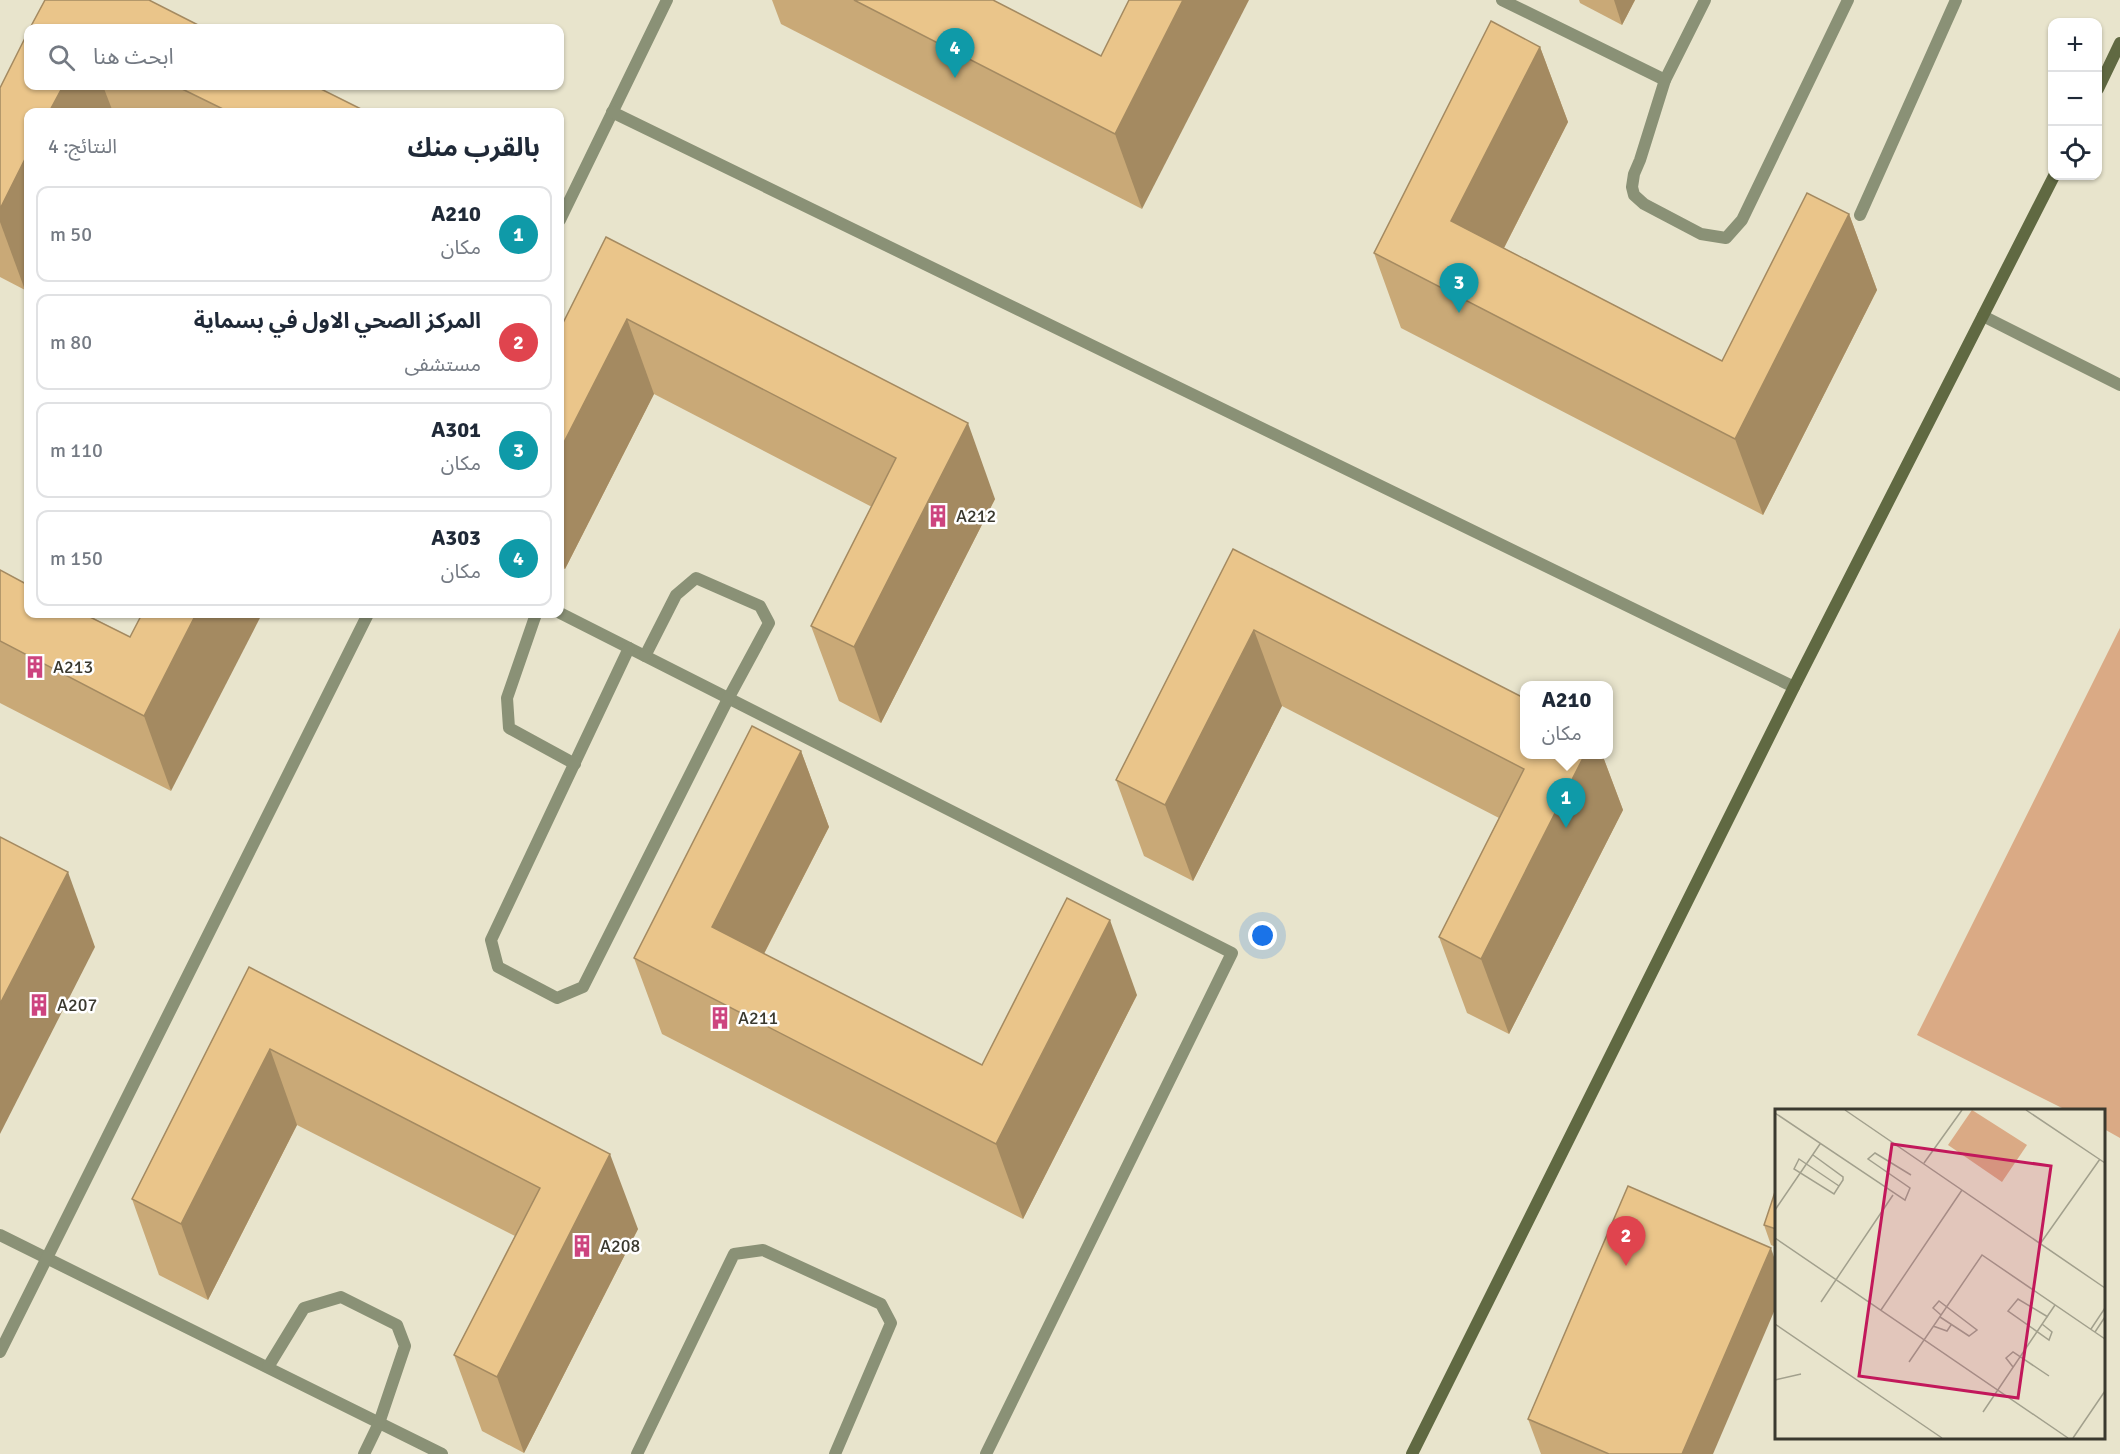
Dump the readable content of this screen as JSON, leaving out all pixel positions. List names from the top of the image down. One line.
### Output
{"places":{"building":["A212","A213","A207","A211","A208"]},"page":{"map_buttons":["+","−"],"search":"ابحث هنا","pins":["4","3","1","2"],"heading":["بالقرب منك","النتائج: 4"],"list":[{"mark":"1","name":"A210","note":"مكان","value":"50 m"},{"mark":"2","name":"المركز الصحي الاول في بسماية","note":"مستشفى","value":"80 m"},{"mark":"3","name":"A301","note":"مكان","value":"110 m"},{"mark":"4","name":"A303","note":"مكان","value":"150 m"}],"popup":["A210","مكان"]}}
